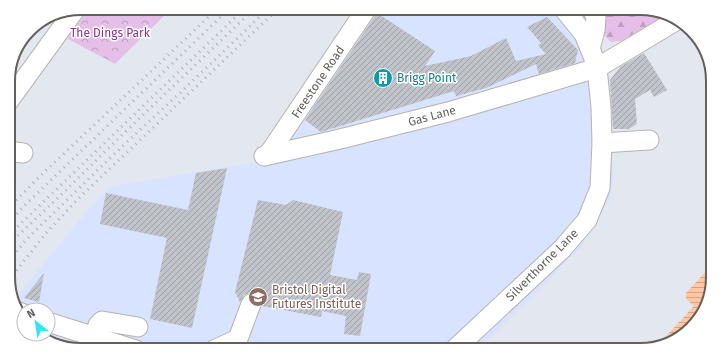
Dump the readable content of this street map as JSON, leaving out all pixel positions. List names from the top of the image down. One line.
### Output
{"streets":{"street":["Freestone Road","Gas Lane","Silverthorne Lane"]},"crossings":[["Freestone Road","Gas Lane"],["Gas Lane","Silverthorne Lane"]],"parks":["The Dings Park"],"places":{"building":["Brigg Point"],"school or university":["Bristol Digital Futures Institute"]},"north":"top left"}
